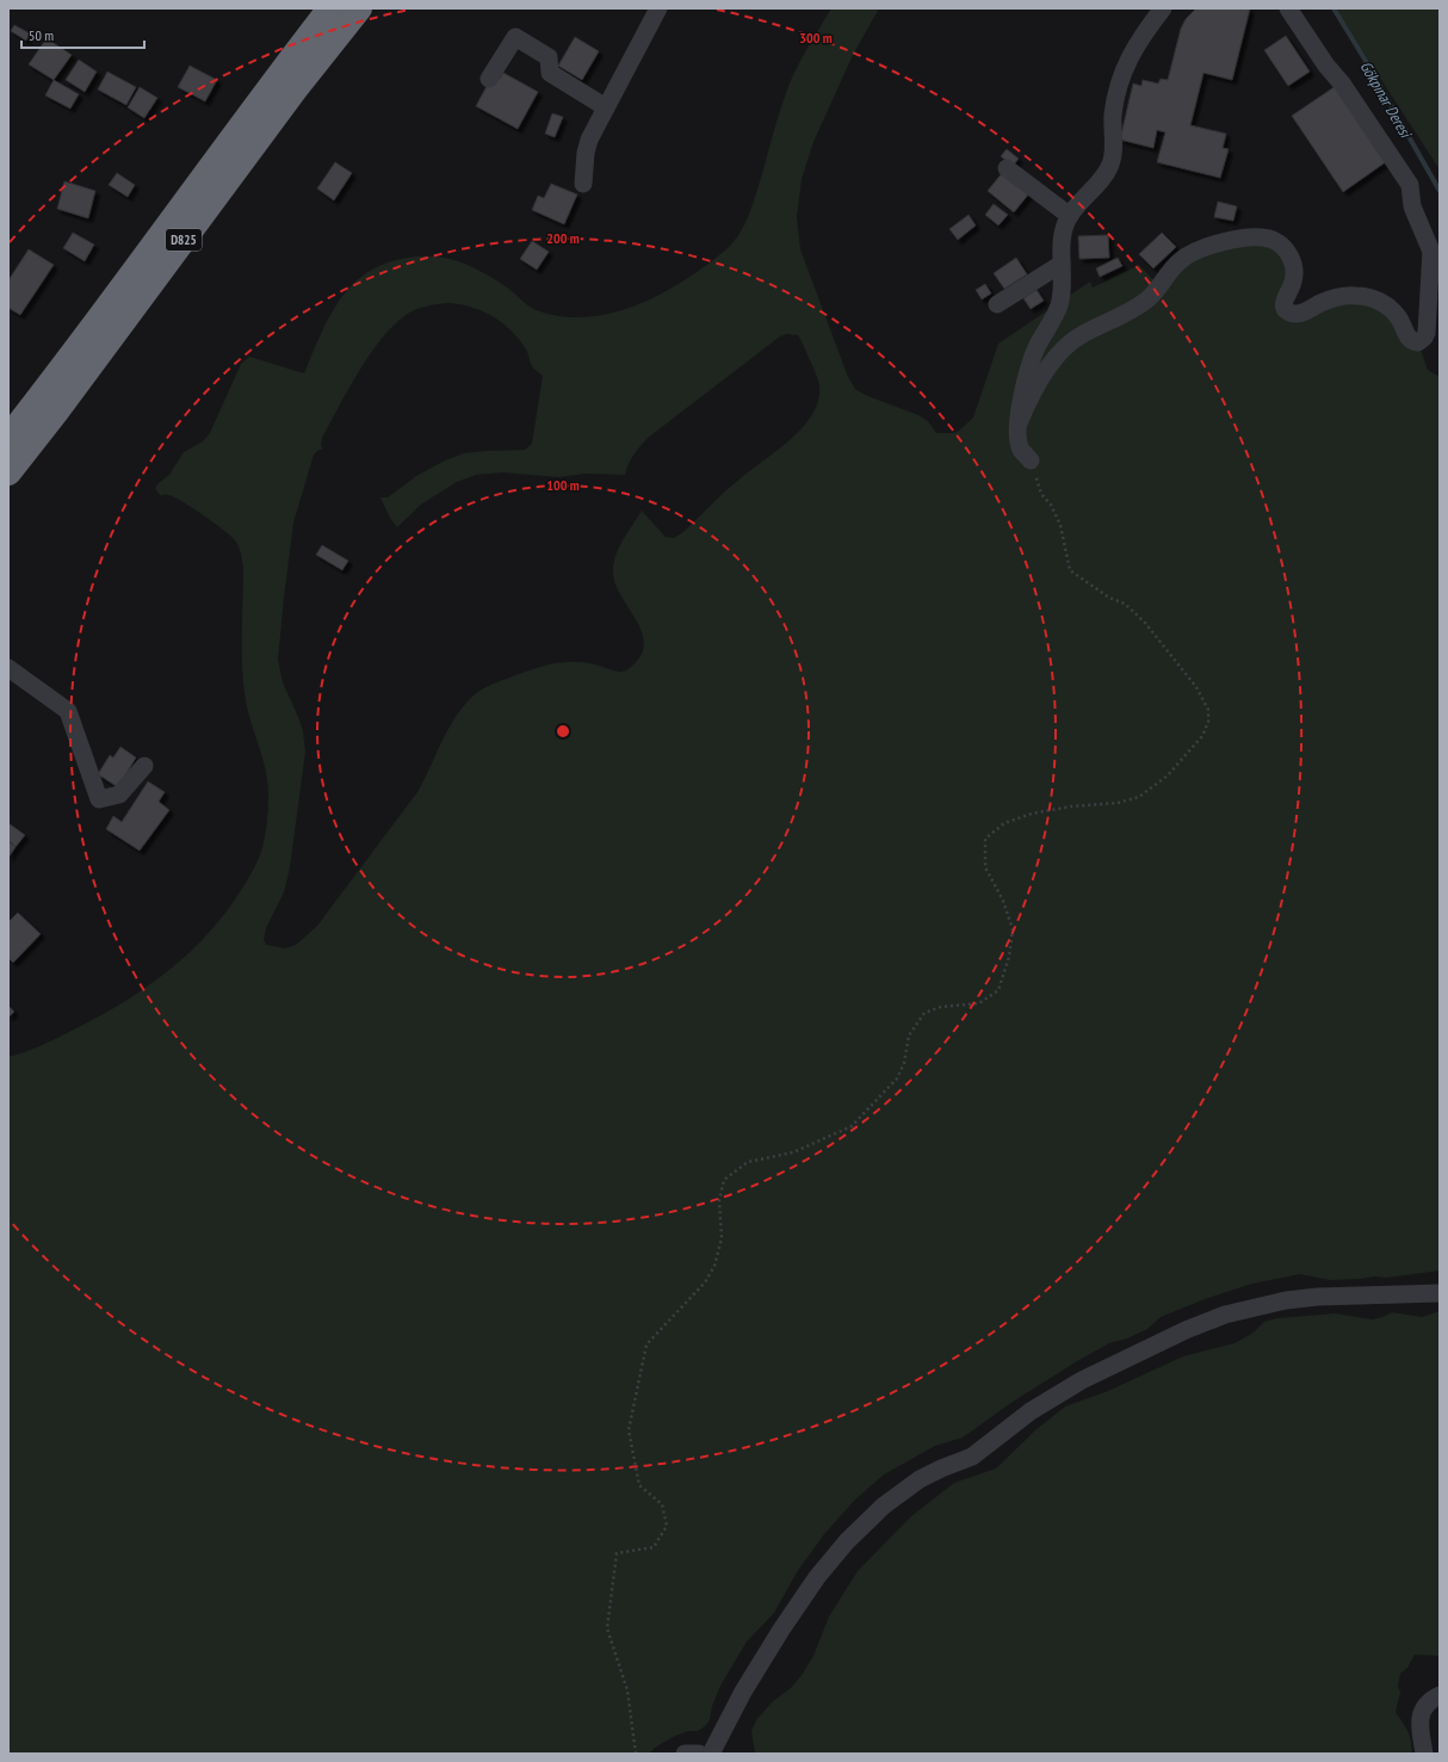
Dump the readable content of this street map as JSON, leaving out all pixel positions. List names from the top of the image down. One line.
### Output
{"streets":{"highway":["D825"]},"water":["Gökpınar Deresi"],"scale_bar":"50 m","rings":["300 m","200 m","100 m"]}
